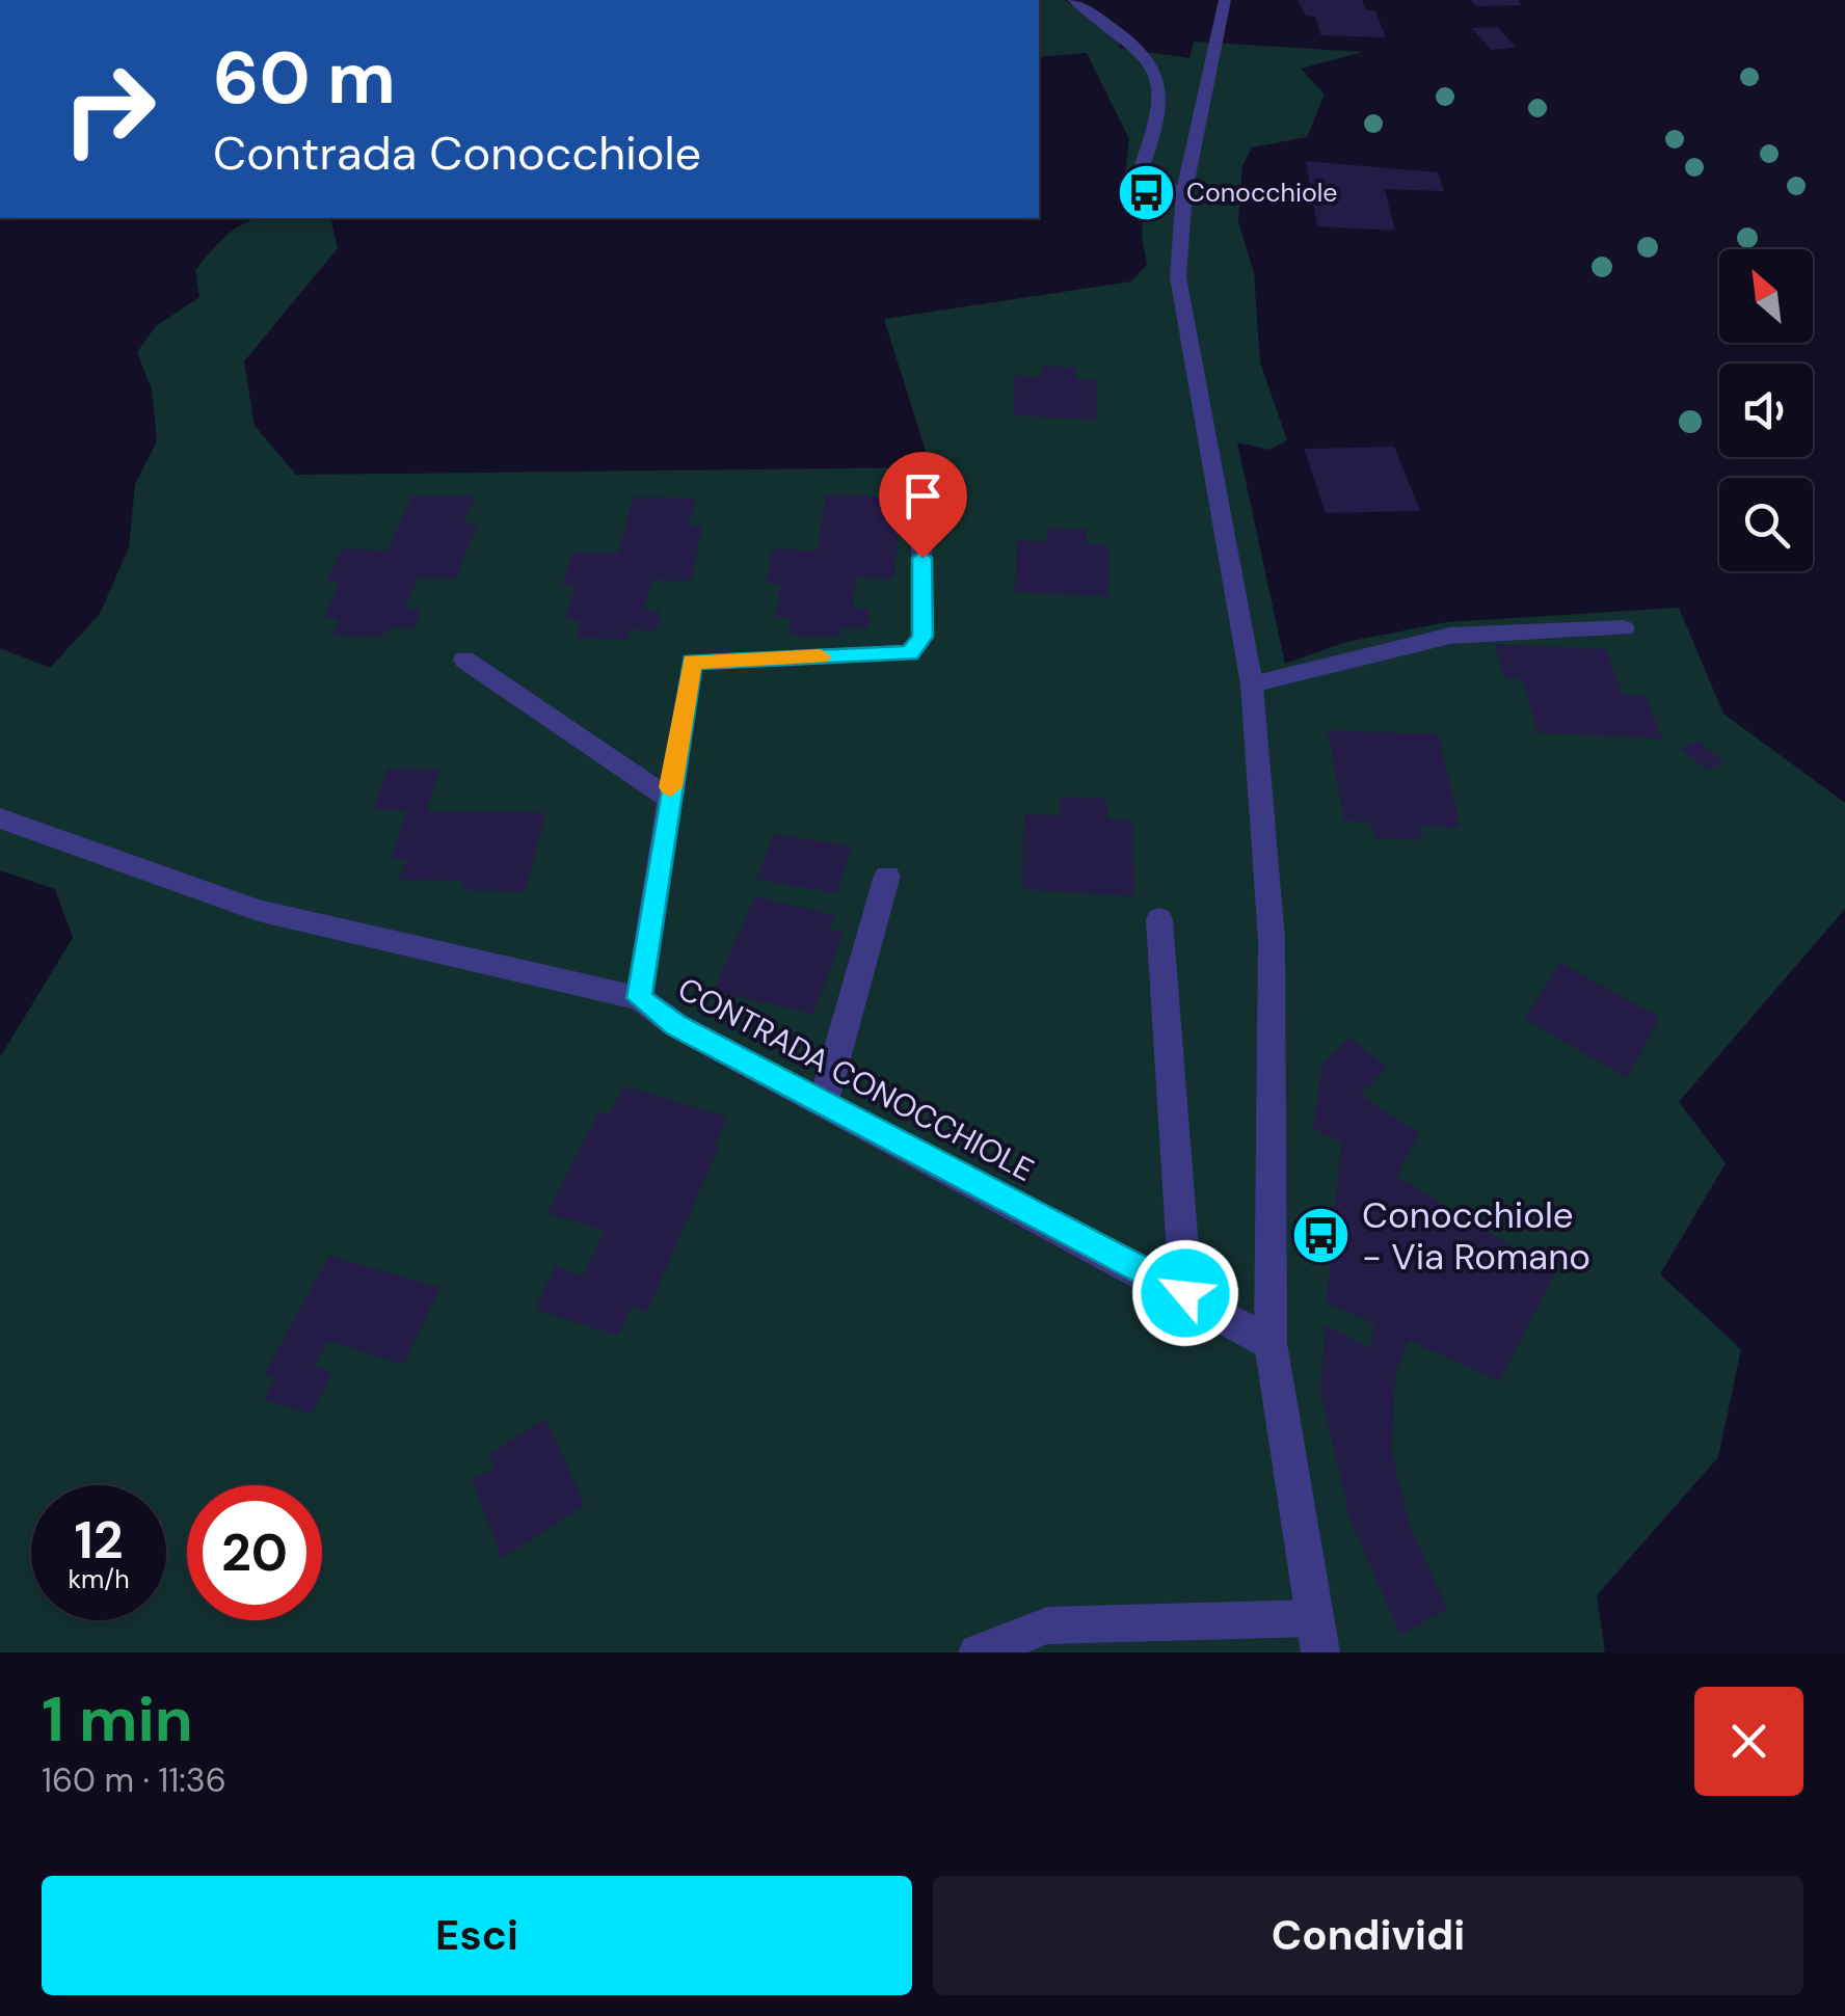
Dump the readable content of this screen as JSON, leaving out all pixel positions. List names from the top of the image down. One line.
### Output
{"streets":{"street":["CONTRADA CONOCCHIOLE"]},"places":{"bus stop":["Conocchiole","Conocchiole - Via Romano"]},"north":"top left","page":{"turn":["60 m","Contrada Conocchiole"],"speed":"12 km/h","limit":"20","heading":["1 min","160 m · 11:36"],"buttons":["Esci","Condividi"]}}
